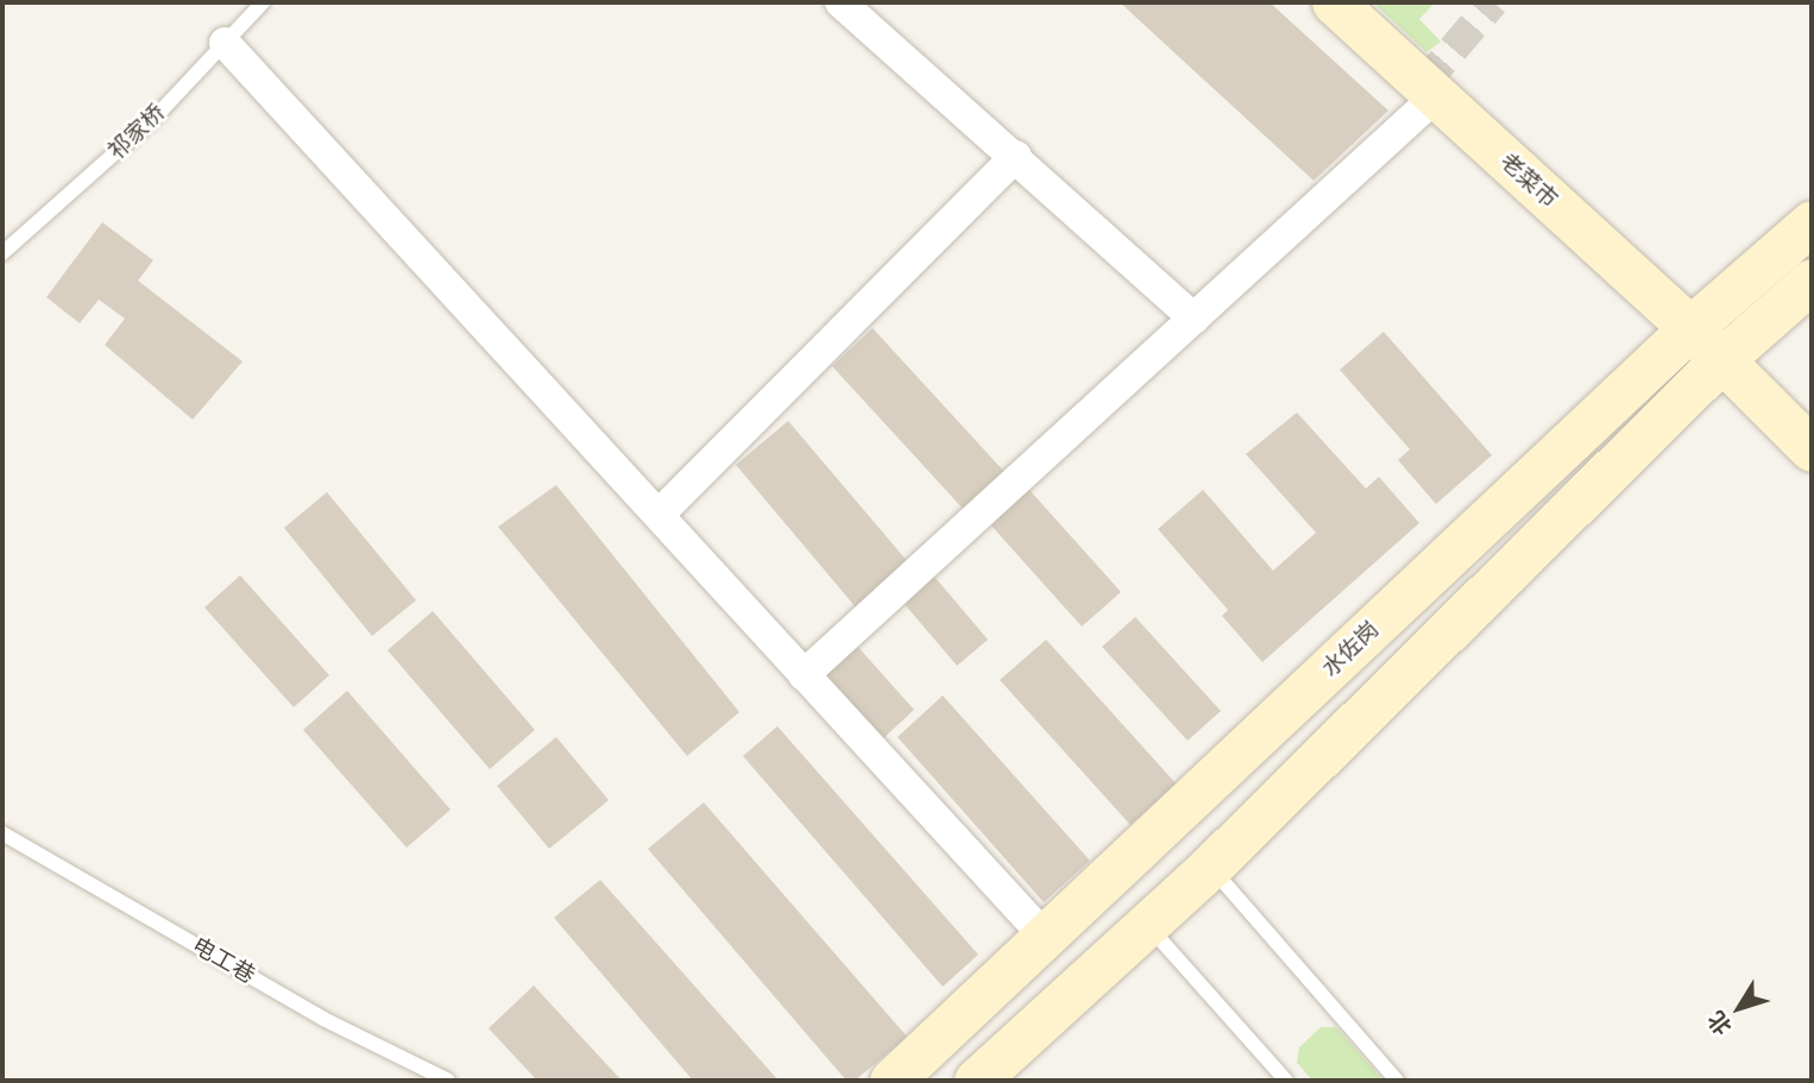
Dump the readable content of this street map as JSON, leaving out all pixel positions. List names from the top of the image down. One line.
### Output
{"streets":{"street":["老菜市","水佐岗"],"lane":["祁家桥","电工巷"]},"crossings":[["老菜市","水佐岗"]],"north":"bottom left"}
